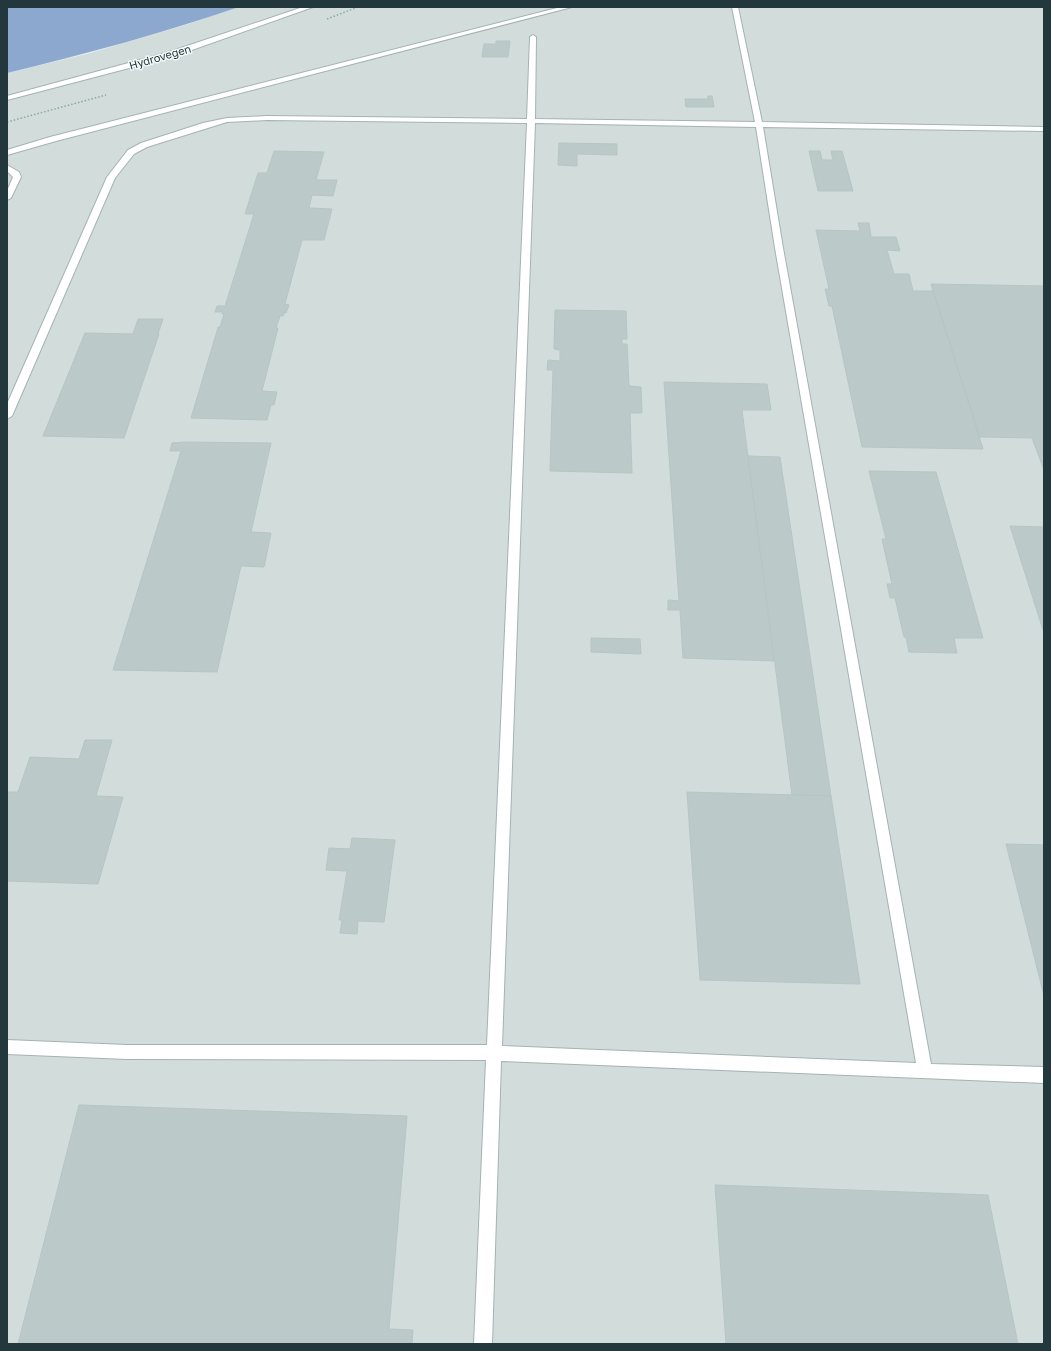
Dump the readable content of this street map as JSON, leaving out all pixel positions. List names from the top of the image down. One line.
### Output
{"streets":{"street":["Hydrovegen"]}}
